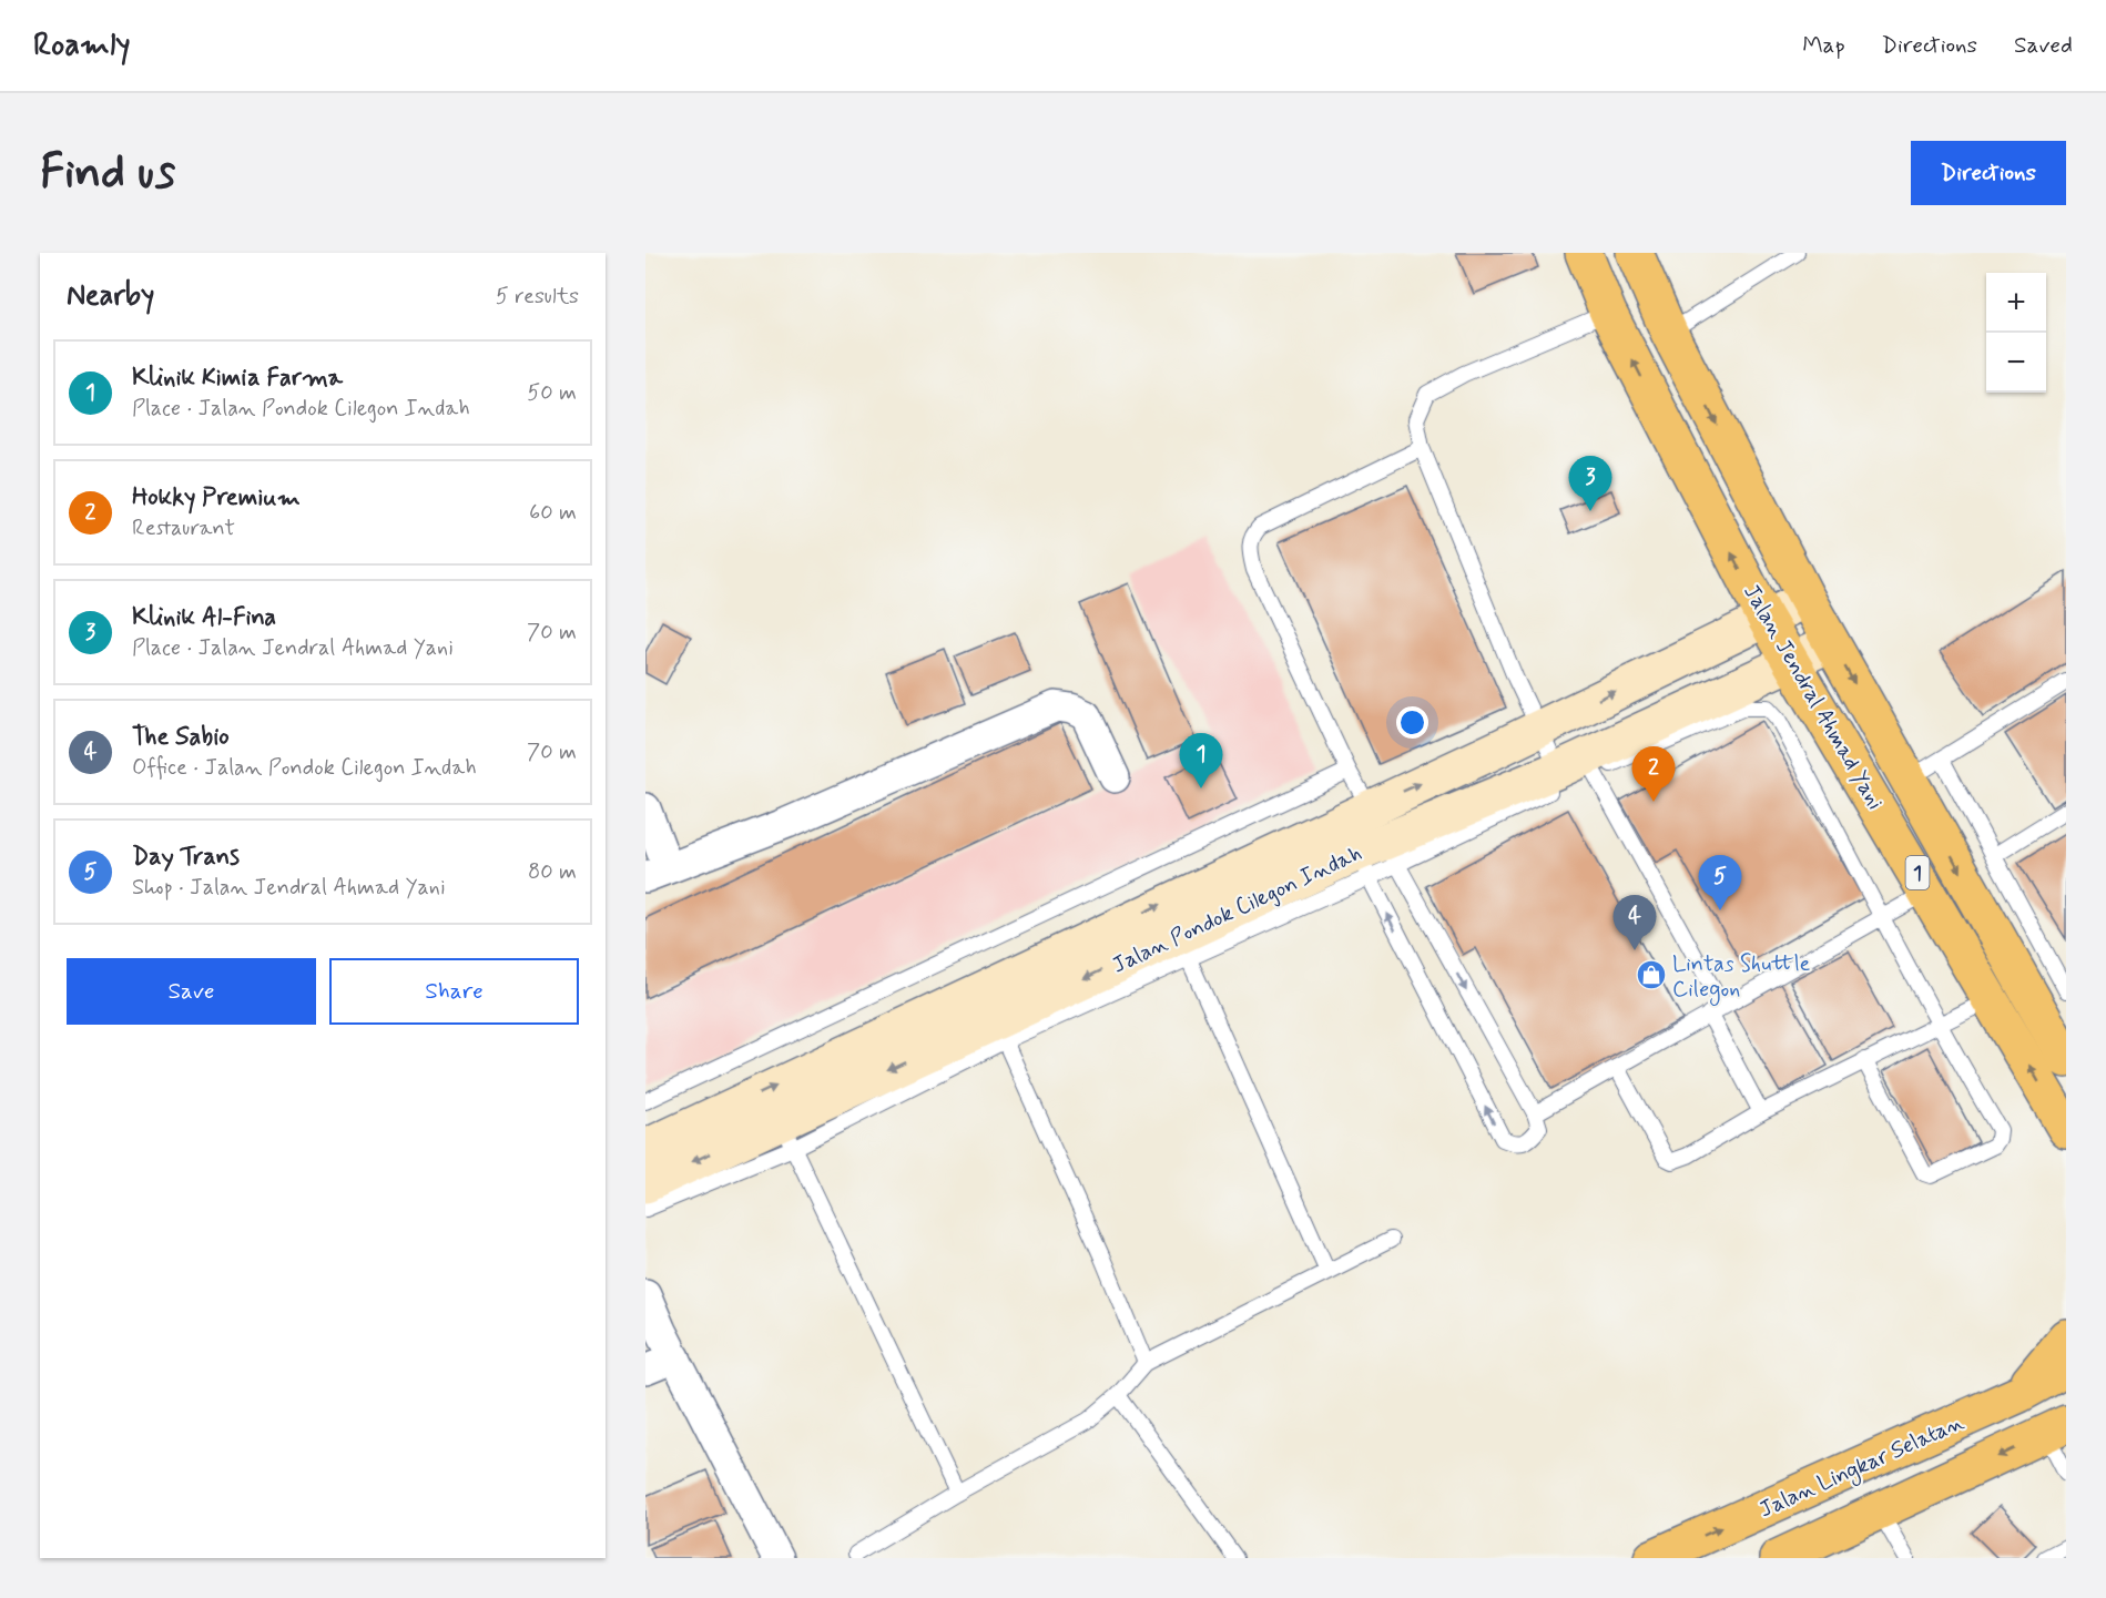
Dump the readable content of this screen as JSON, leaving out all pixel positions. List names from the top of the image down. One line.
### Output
{"streets":{"highway":["Jalan Jendral Ahmad Yani","1","Jalan Lingkar Selatan"],"street":["Jalan Pondok Cilegon Indah"]},"crossings":[["Jalan Jendral Ahmad Yani","Jalan Pondok Cilegon Indah"]],"places":{"shop":["Lintas Shuttle Cilegon"]},"page":{"header":"Roamly","nav":["Map","Directions","Saved"],"buttons":["Directions",["Save","Share"]],"title":"Find us","heading":["Nearby","5 results"],"map_buttons":["+","−"],"list":[{"mark":"1","name":"Klinik Kimia Farma","note":"Place · Jalan Pondok Cilegon Indah","value":"50 m"},{"mark":"2","name":"Hokky Premium","note":"Restaurant","value":"60 m"},{"mark":"3","name":"Klinik Al-Fina","note":"Place · Jalan Jendral Ahmad Yani","value":"70 m"},{"mark":"4","name":"The Sabio","note":"Office · Jalan Pondok Cilegon Indah","value":"70 m"},{"mark":"5","name":"Day Trans","note":"Shop · Jalan Jendral Ahmad Yani","value":"80 m"}],"pins":["3","1","2","5","4"]}}
